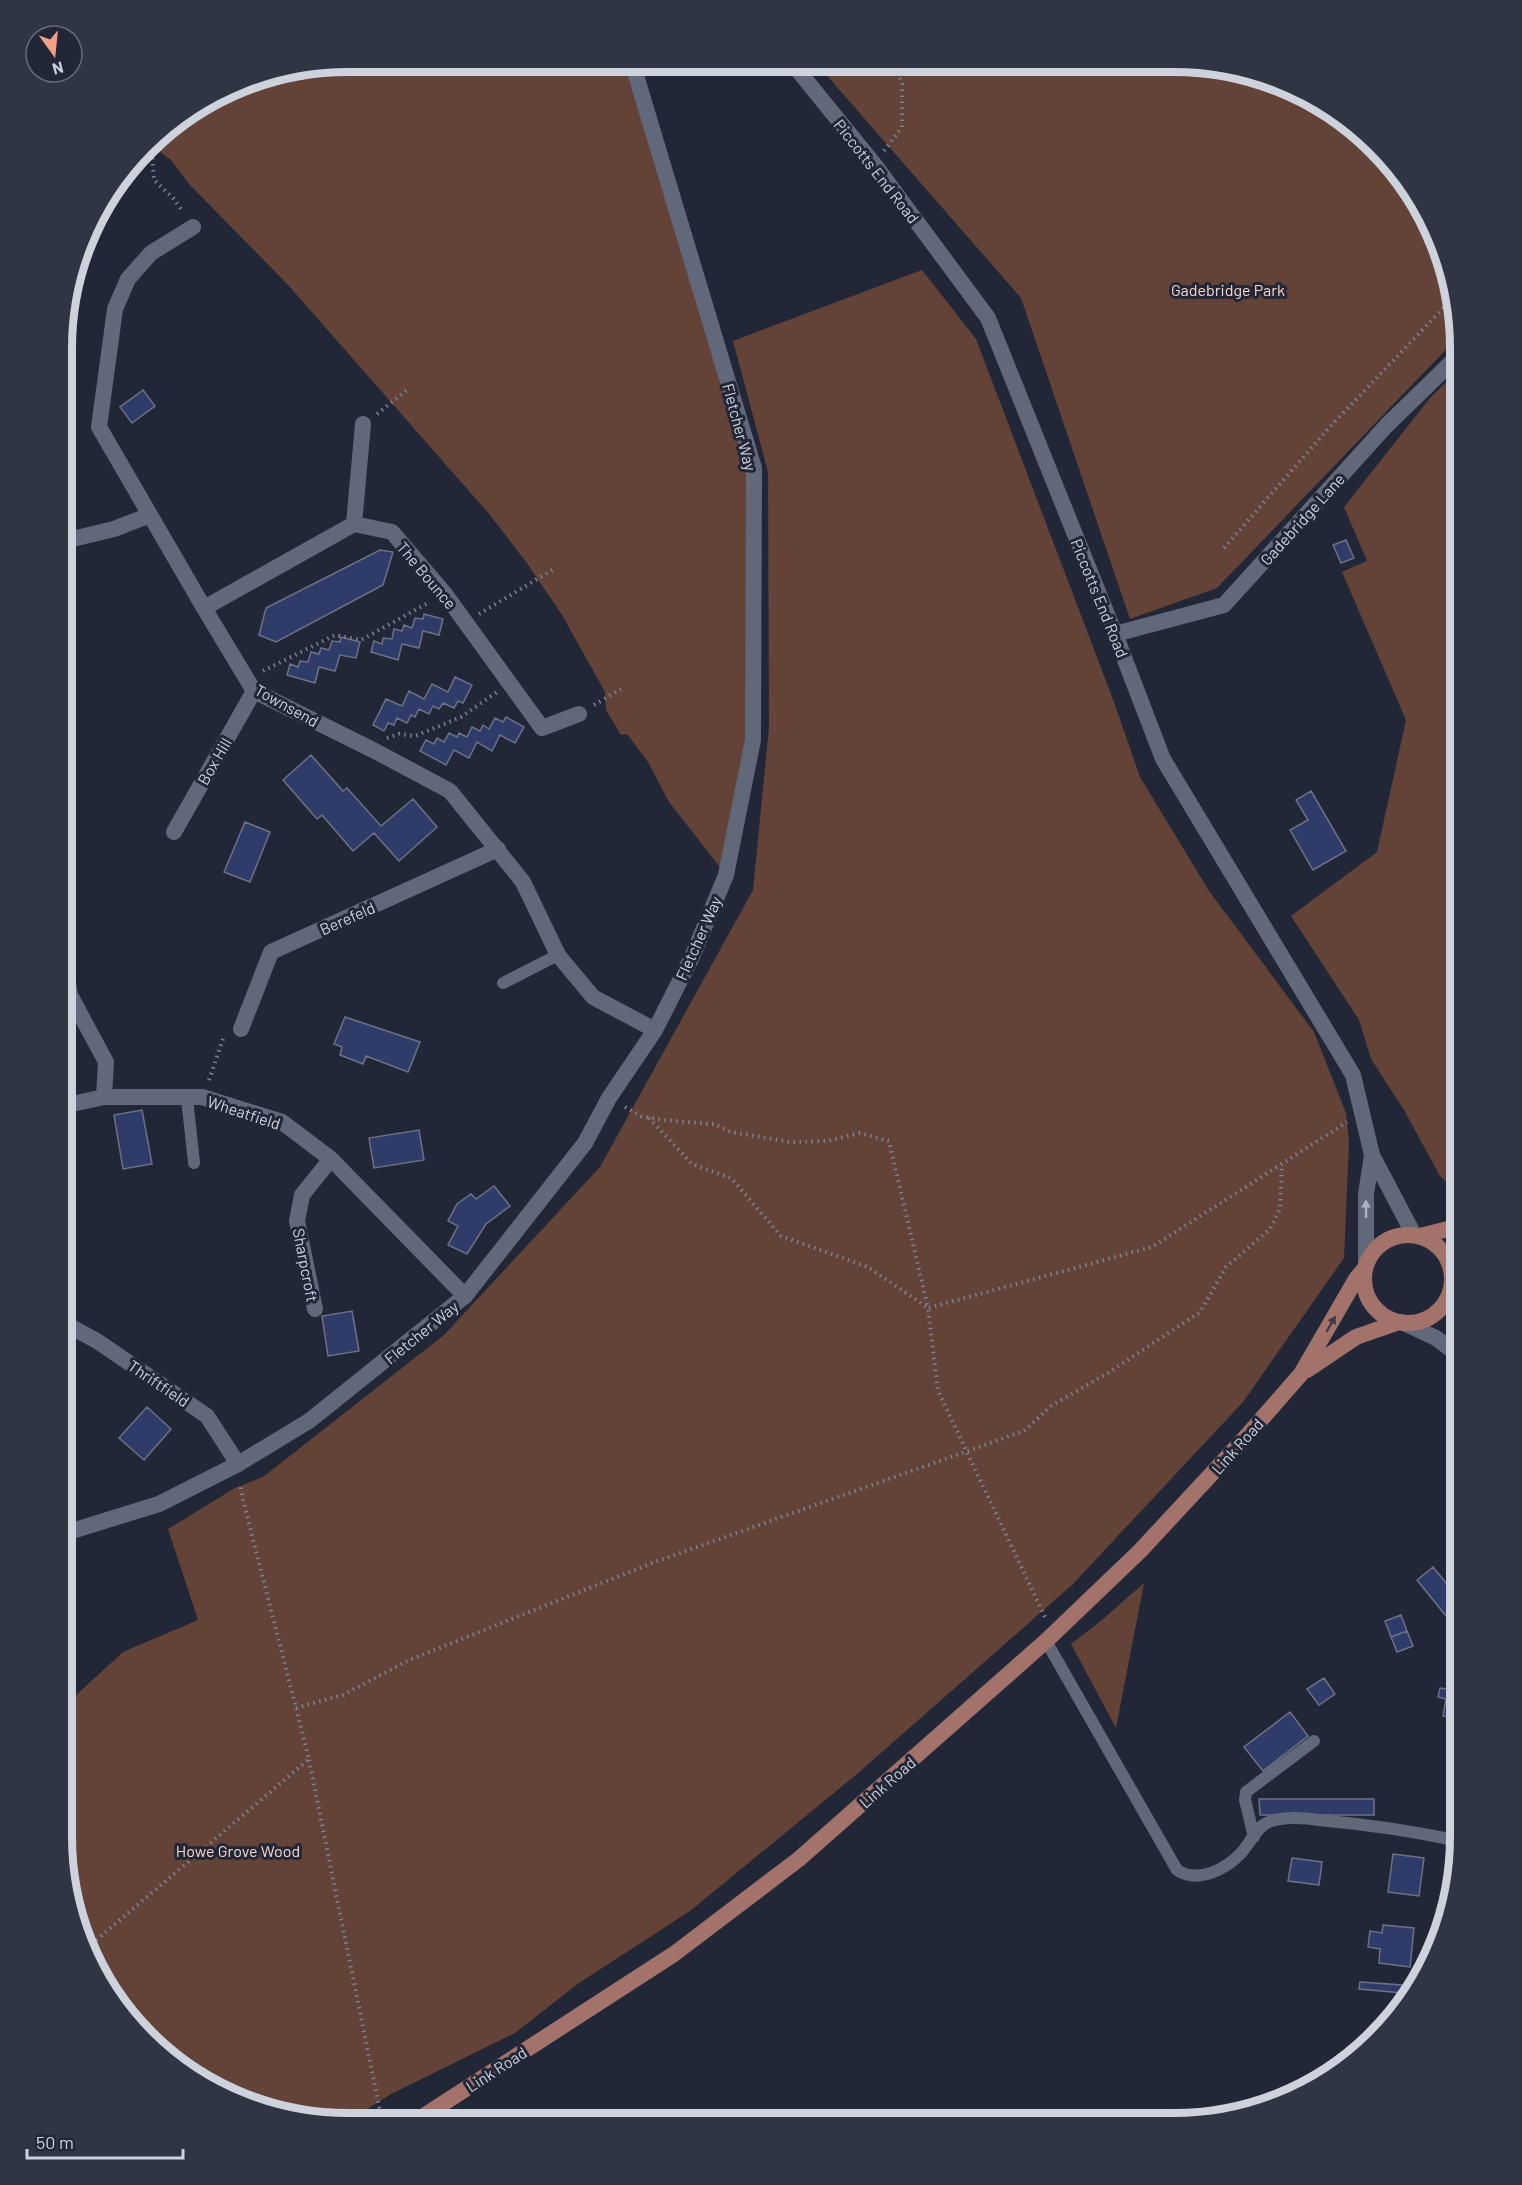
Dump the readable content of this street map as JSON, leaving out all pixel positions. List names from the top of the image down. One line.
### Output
{"streets":{"main road":["Link Road"],"street":["Piccotts End Road","Fletcher Way","Gadebridge Lane","The Bounce","Townsend","Box Hill","Berefeld","Wheatfield","Sharpcroft","Thriftfield"]},"crossings":[["Piccotts End Road","Gadebridge Lane"],["Piccotts End Road","Link Road"],["Fletcher Way","Townsend"],["Fletcher Way","Wheatfield"],["Fletcher Way","Thriftfield"],["Townsend","Box Hill"],["Townsend","Berefeld"],["Wheatfield","Sharpcroft"]],"parks":["Gadebridge Park","Howe Grove Wood"],"scale_bar":"50 m","north":"bottom"}
